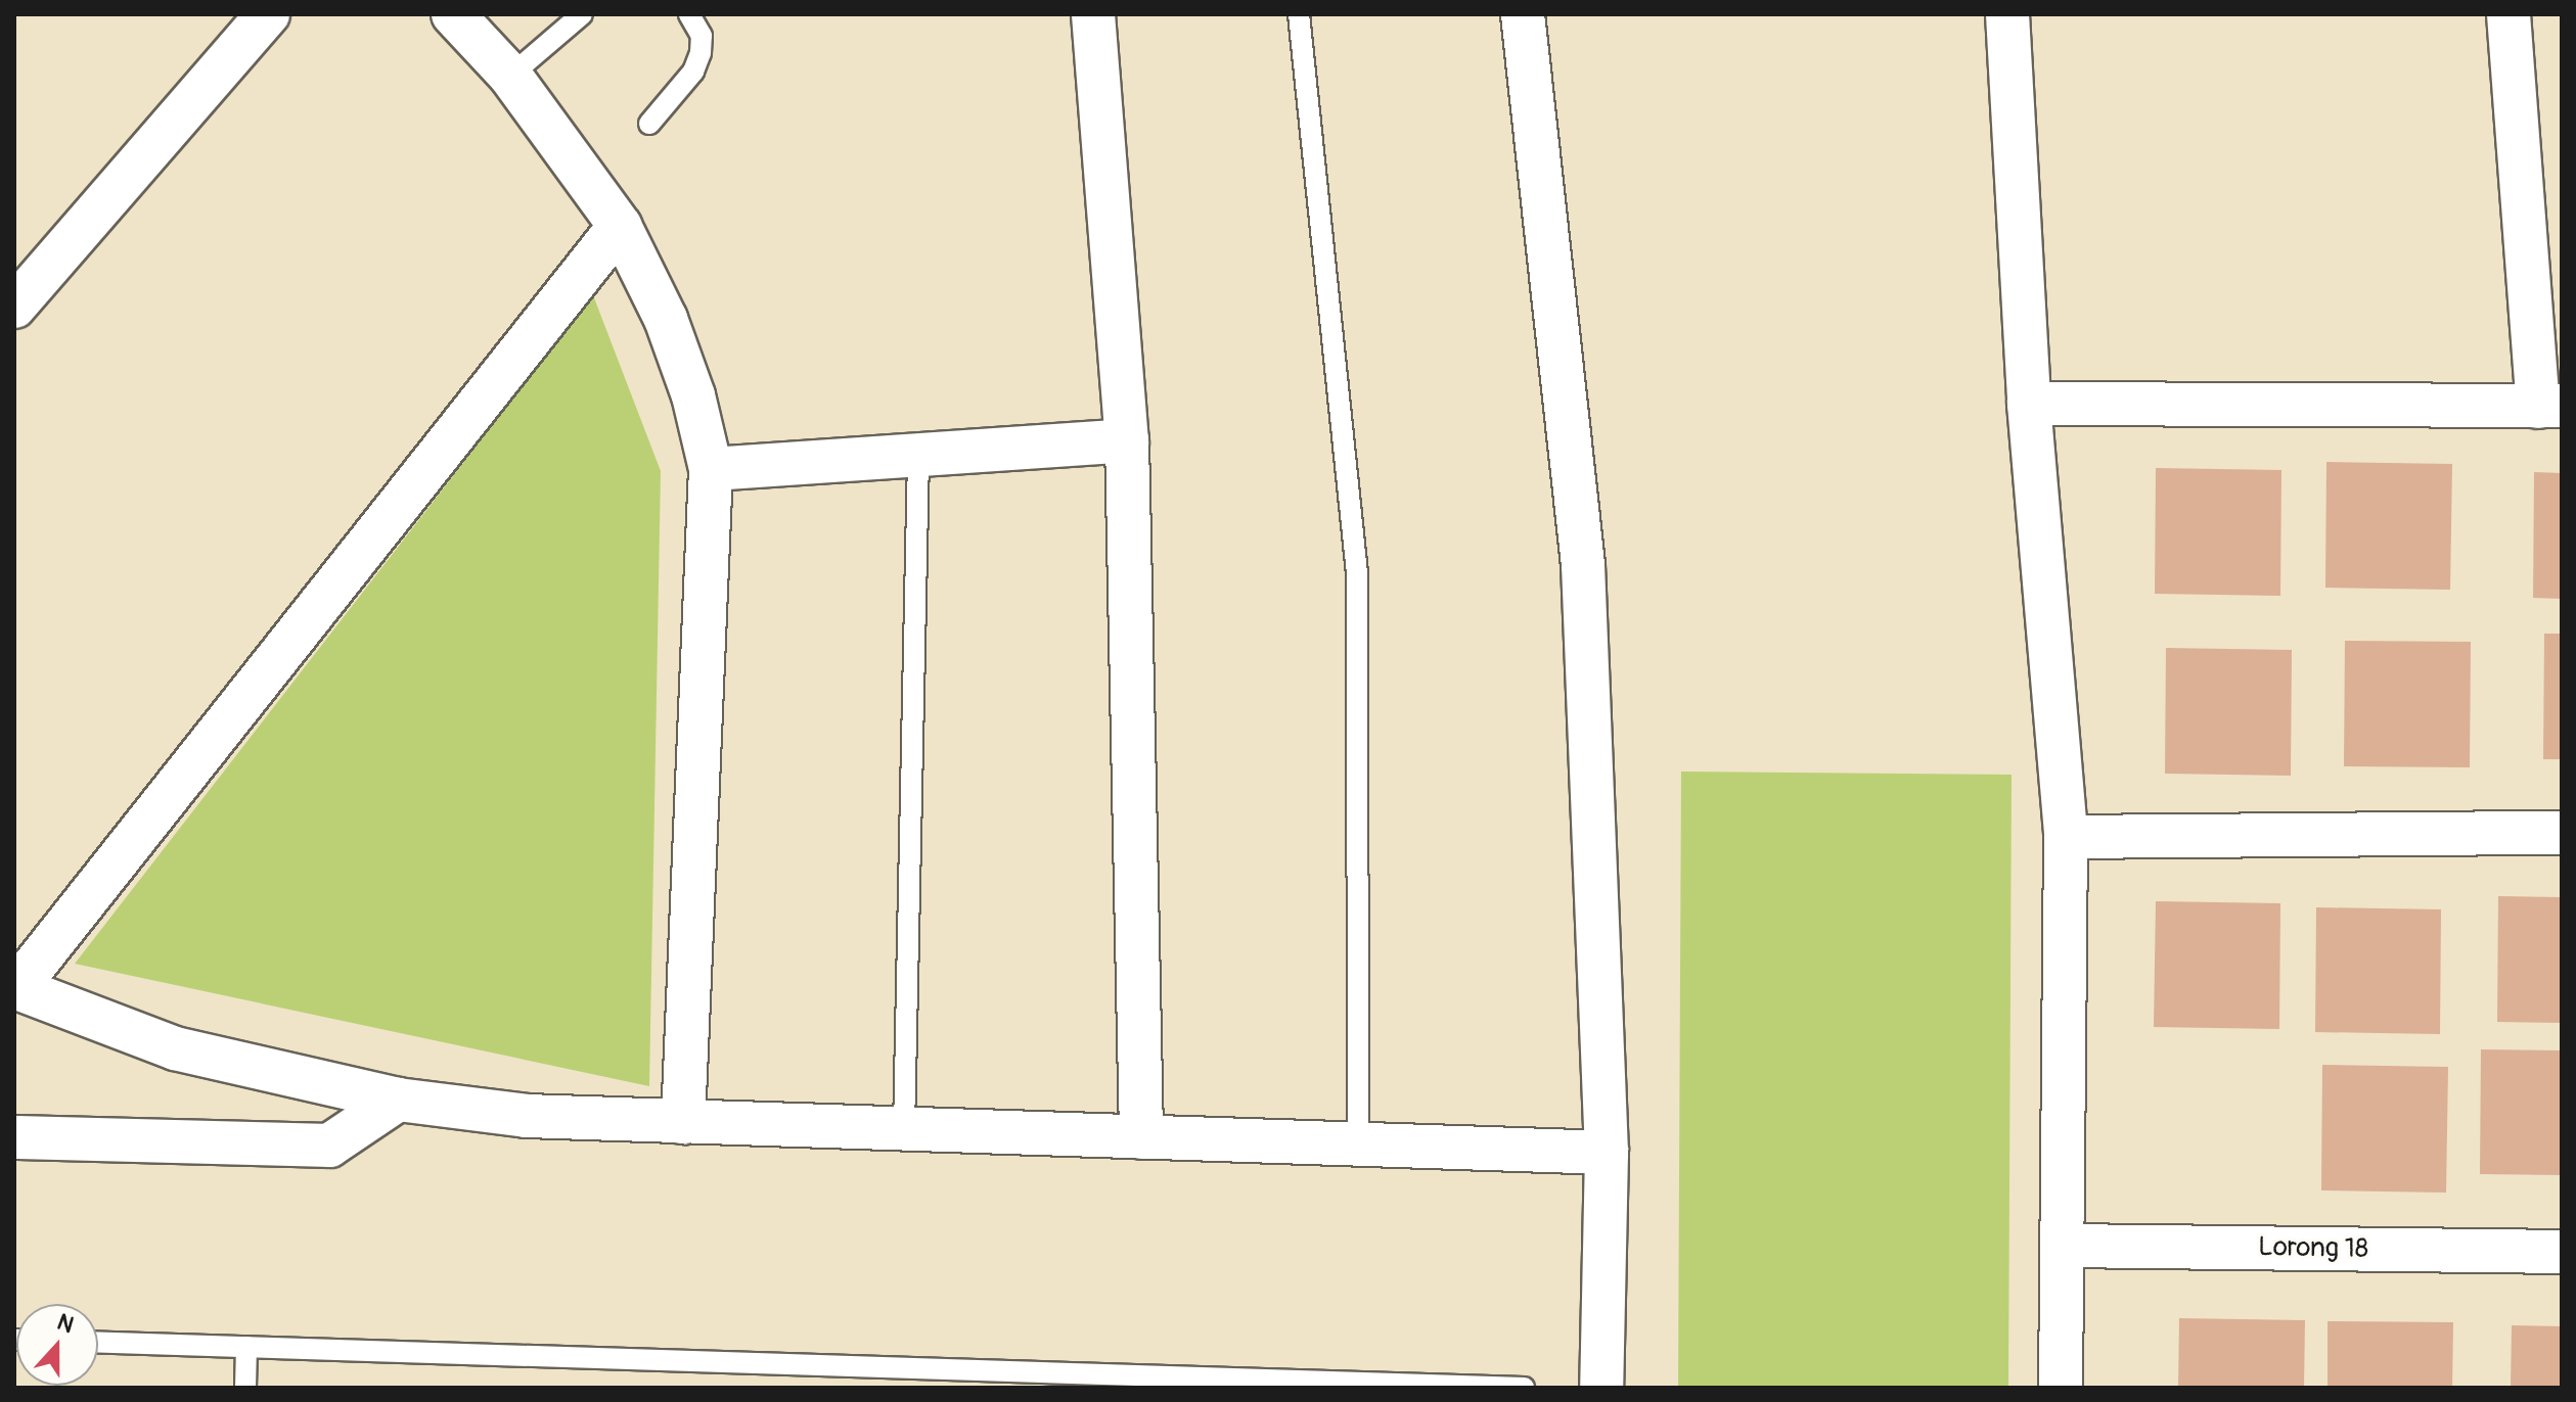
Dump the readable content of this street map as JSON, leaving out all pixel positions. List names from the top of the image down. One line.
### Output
{"streets":{"street":["Lorong 18"]},"north":"top"}
